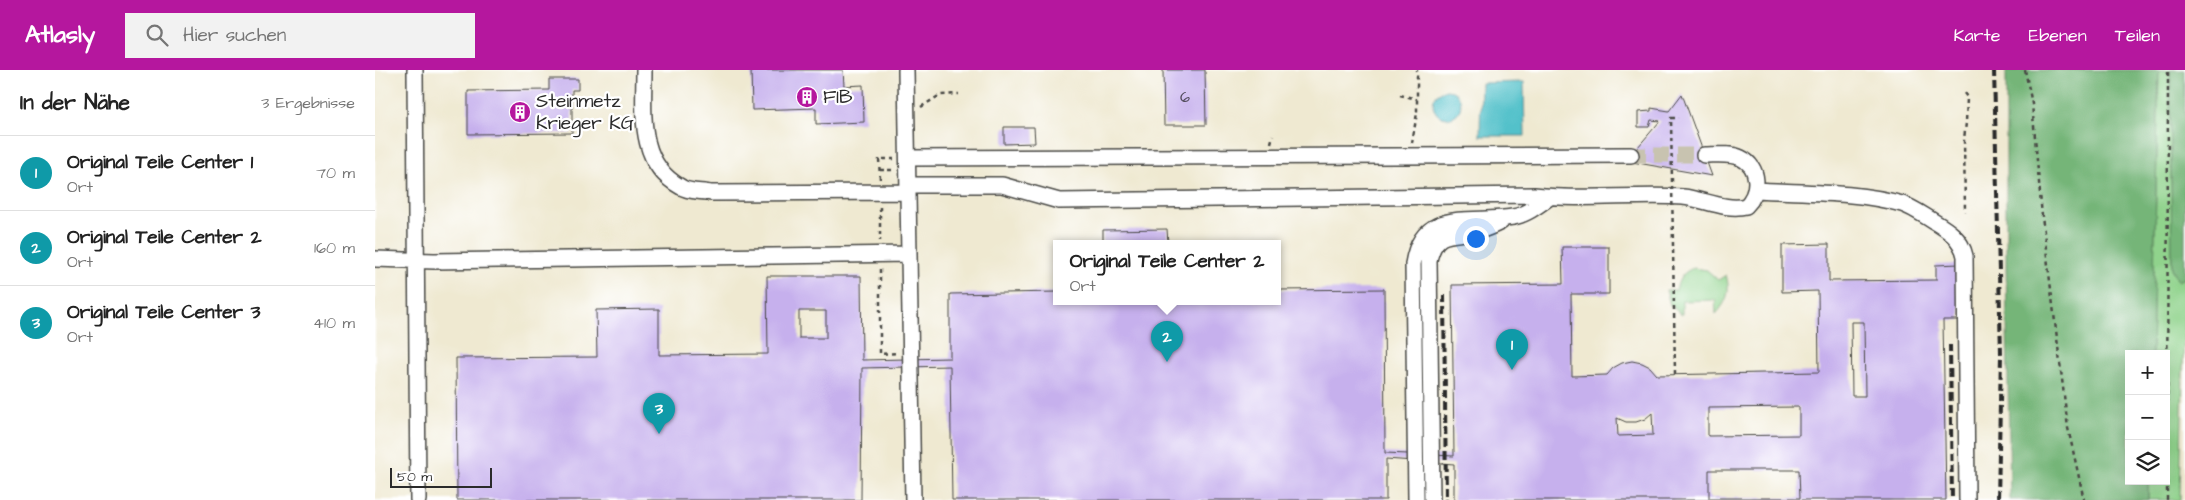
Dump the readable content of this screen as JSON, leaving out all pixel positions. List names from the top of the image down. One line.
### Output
{"places":{"building":["FIB","Steinmetz Krieger KG"]},"house_numbers":["6"],"scale_bar":"50 m","page":{"header":"Atlasly","search":"Hier suchen","nav":["Karte","Ebenen","Teilen"],"heading":["In der Nähe","3 Ergebnisse"],"list":[{"mark":"1","name":"Original Teile Center 1","note":"Ort","value":"70 m"},{"mark":"2","name":"Original Teile Center 2","note":"Ort","value":"160 m"},{"mark":"3","name":"Original Teile Center 3","note":"Ort","value":"410 m"}],"popup":["Original Teile Center 2","Ort"],"pins":["2","1","3"],"map_buttons":["+","−"],"scale":"50 m"}}
